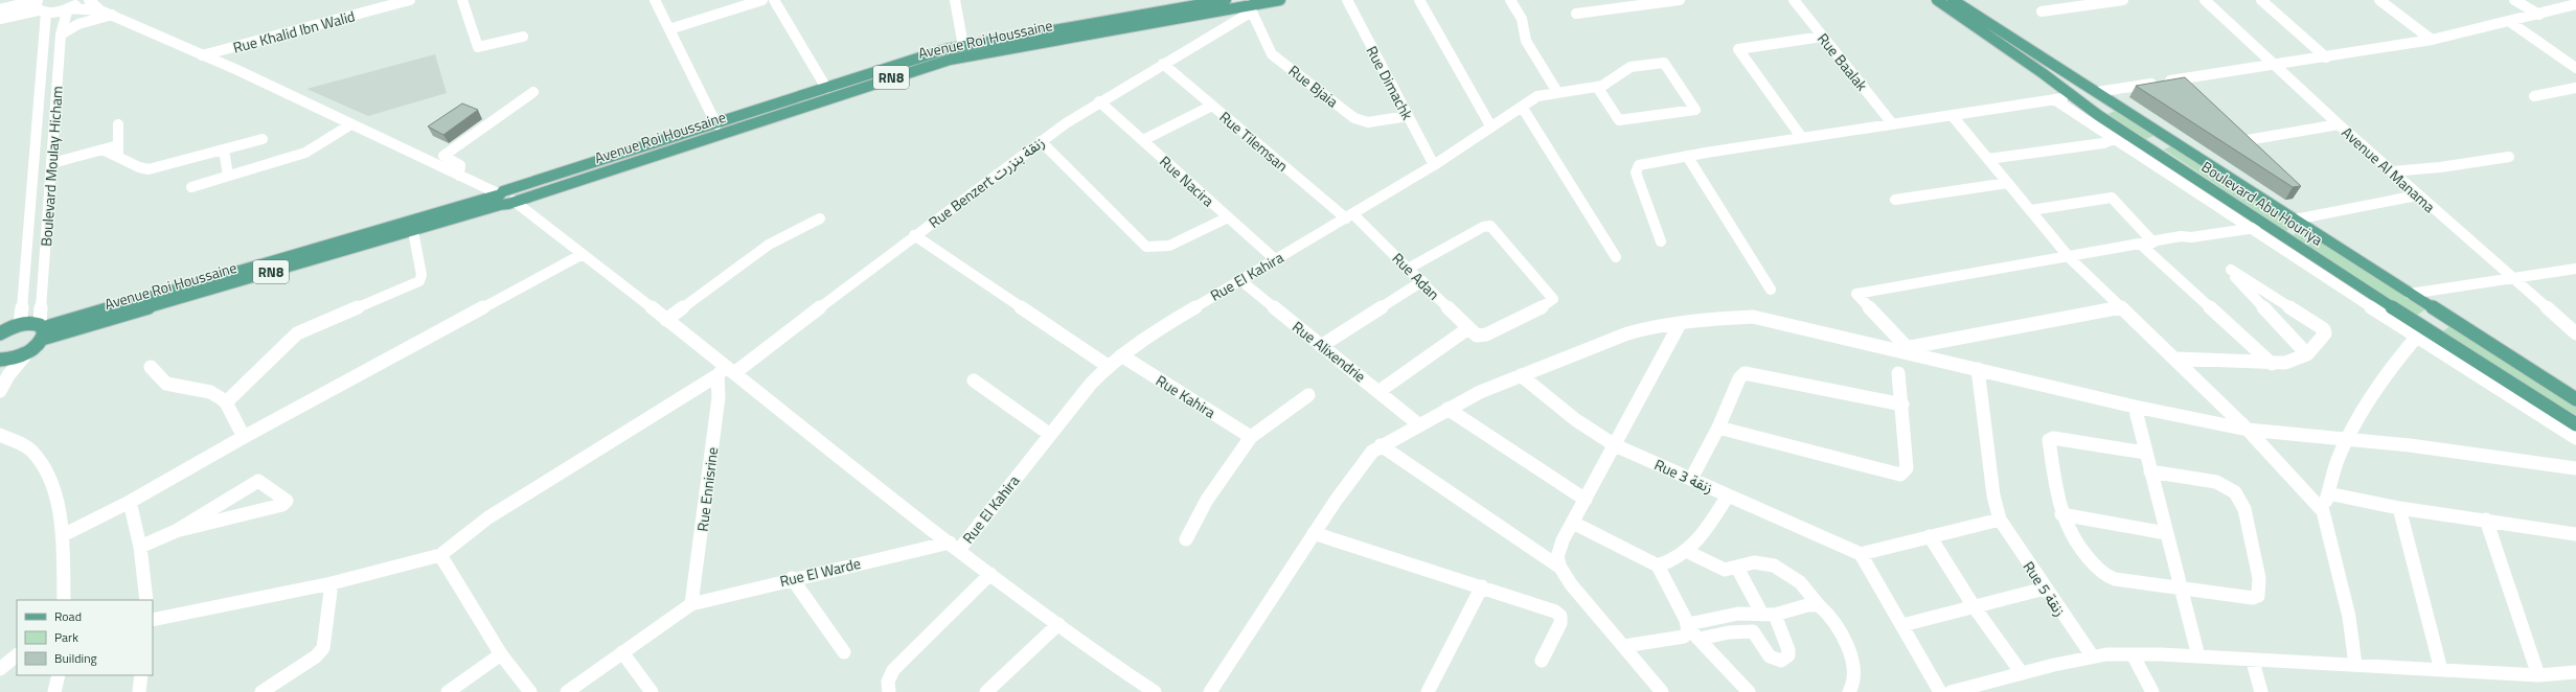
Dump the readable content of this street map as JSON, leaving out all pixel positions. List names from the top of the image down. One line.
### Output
{"streets":{"main road":["Avenue Roi Houssaine","RN8","Boulevard Abu Houriya"],"street":["Rue Khalid Ibn Walid","Rue Baalak","Rue Dimachk","Rue Bjaia","Rue Tilemsan","Boulevard Moulay Hicham","Avenue Al Manama","Rue Nacira","Rue Benzert زنقة بنزرت","Rue El Kahira","Rue Adan","Rue Alixendrie","Rue Kahira","Rue 3 زنقة","Rue Ennisrine","Rue El Warde","Rue 5 زنقة"]},"crossings":[["Avenue Roi Houssaine","RN8"],["Avenue Roi Houssaine","Rue Bjaia"],["Avenue Roi Houssaine","Boulevard Moulay Hicham"],["Avenue Roi Houssaine","Rue Benzert زنقة بنزرت"],["RN8","Boulevard Moulay Hicham"],["Rue Dimachk","Rue Bjaia"],["Rue Dimachk","Rue El Kahira"],["Rue Bjaia","Rue Benzert زنقة بنزرت"],["Rue Tilemsan","Rue Benzert زنقة بنزرت"],["Rue Tilemsan","Rue El Kahira"],["Rue Tilemsan","Rue Adan"],["Rue Nacira","Rue Benzert زنقة بنزرت"],["Rue Nacira","Rue El Kahira"],["Rue Benzert زنقة بنزرت","Rue Ennisrine"],["Rue El Kahira","Rue Adan"],["Rue El Kahira","Rue Alixendrie"],["Rue El Kahira","Rue Kahira"],["Rue El Kahira","Rue El Warde"],["Rue Ennisrine","Rue El Warde"]],"legend":["Road","Park","Building"]}
